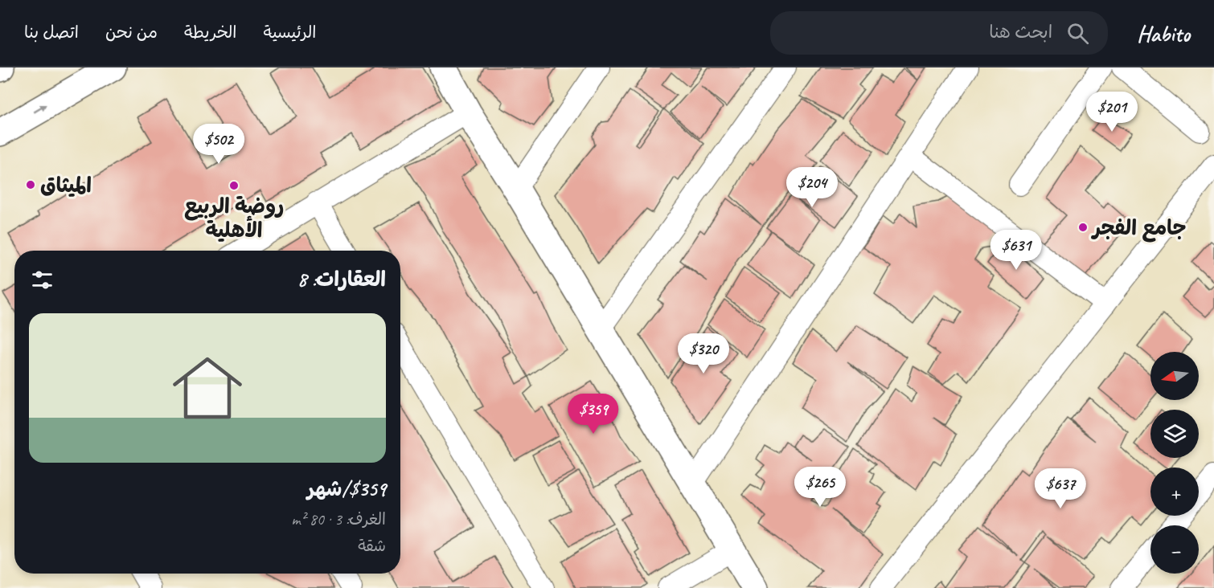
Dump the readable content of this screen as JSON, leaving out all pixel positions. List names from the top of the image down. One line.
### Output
{"places":["الميثاق","روضة الربيع الأهلية","جامع الفجر"],"north":"left","page":{"header":"Habito","search":"ابحث هنا","nav":["الرئيسية","الخريطة","من نحن","اتصل بنا"],"price":["$201","$502","$204","$631","$320","$359","$265","$637"],"heading":"العقارات: 8","list":[{"name":"$359/شهر","note":"الغرف: 3 · 80 m² · شقة"}],"map_buttons":["+","−"]}}
